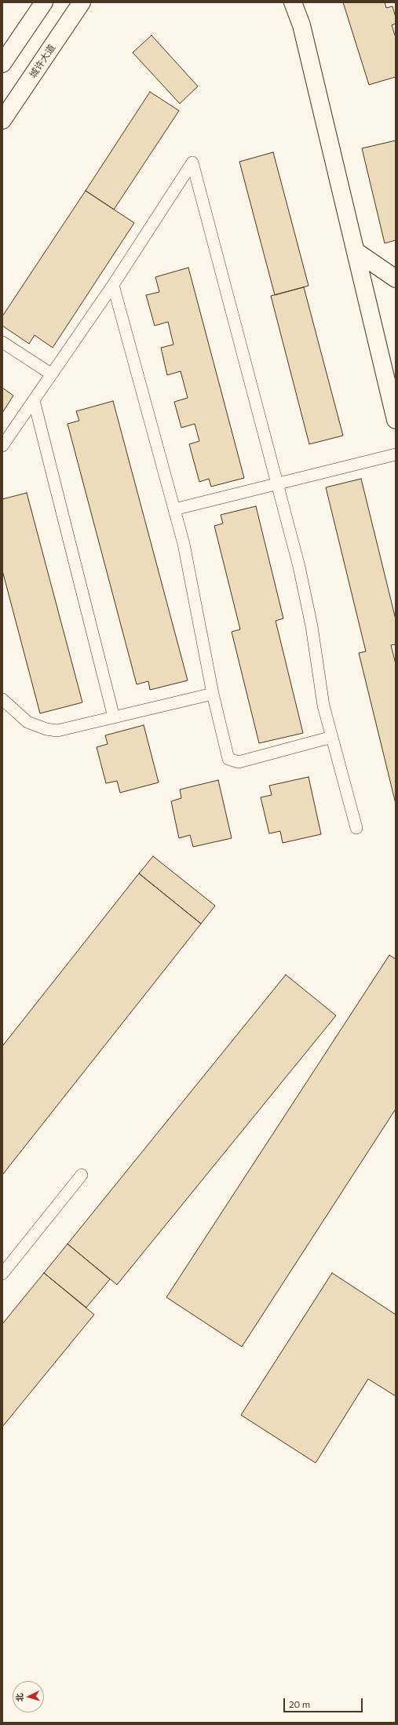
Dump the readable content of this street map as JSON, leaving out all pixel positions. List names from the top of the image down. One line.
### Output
{"streets":{"street":["城许大道"]},"scale_bar":"20 m","north":"left"}
